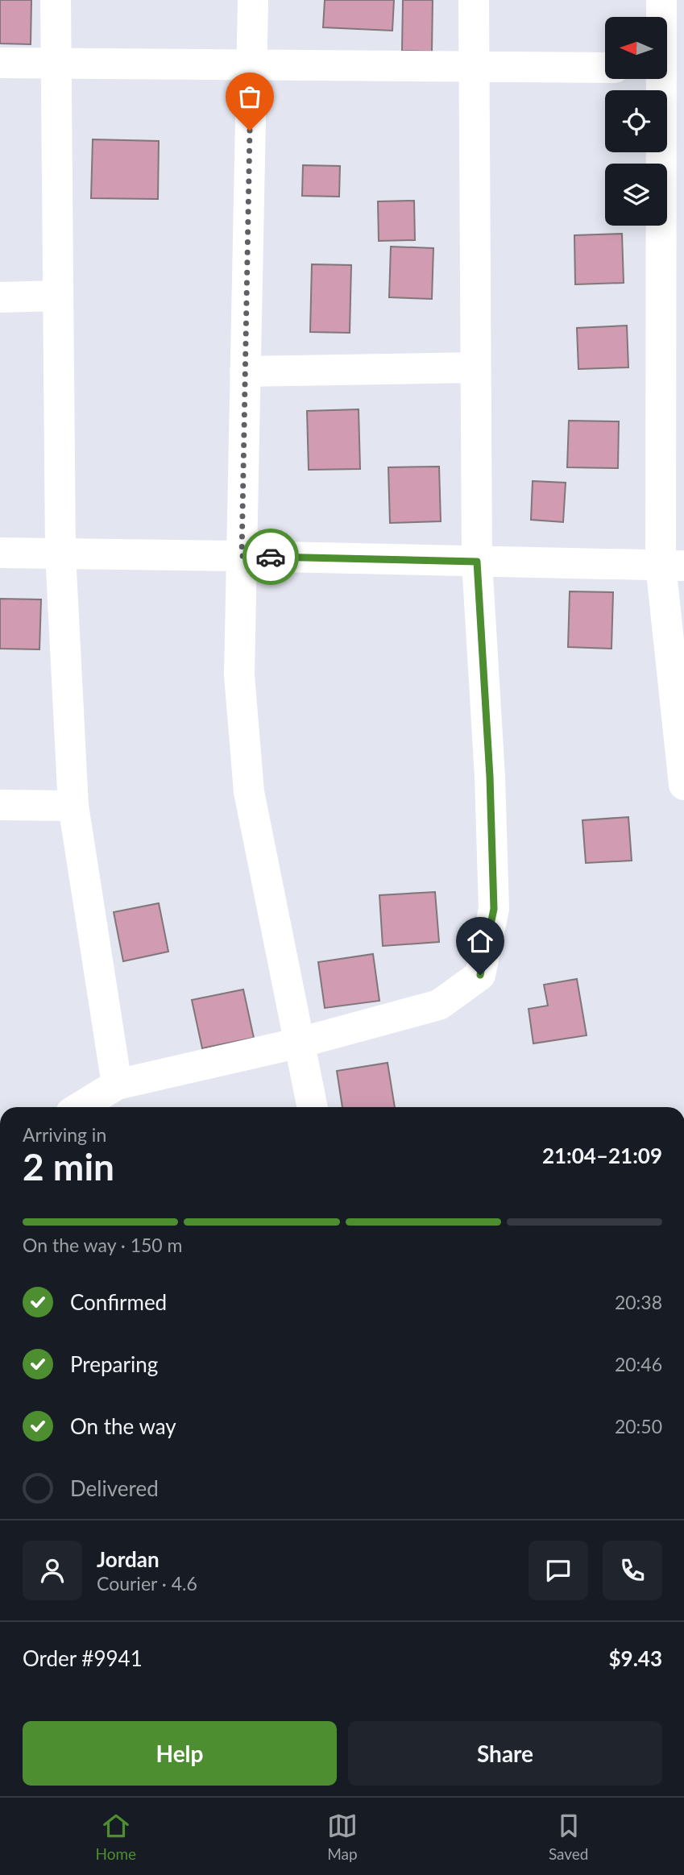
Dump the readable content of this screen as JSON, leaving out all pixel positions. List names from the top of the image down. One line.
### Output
{"north":"left","page":{"heading":["2 min","Arriving in","21:04–21:09"],"panel":["Jordan","Courier · 4.6","Order #9941","$9.43"],"bar":"On the way · 150 m","list":[["Confirmed","20:38"],["Preparing","20:46"],["On the way","20:50"],"Delivered"],"buttons":["Help","Share"],"tabs":["Home","Map","Saved"]}}
